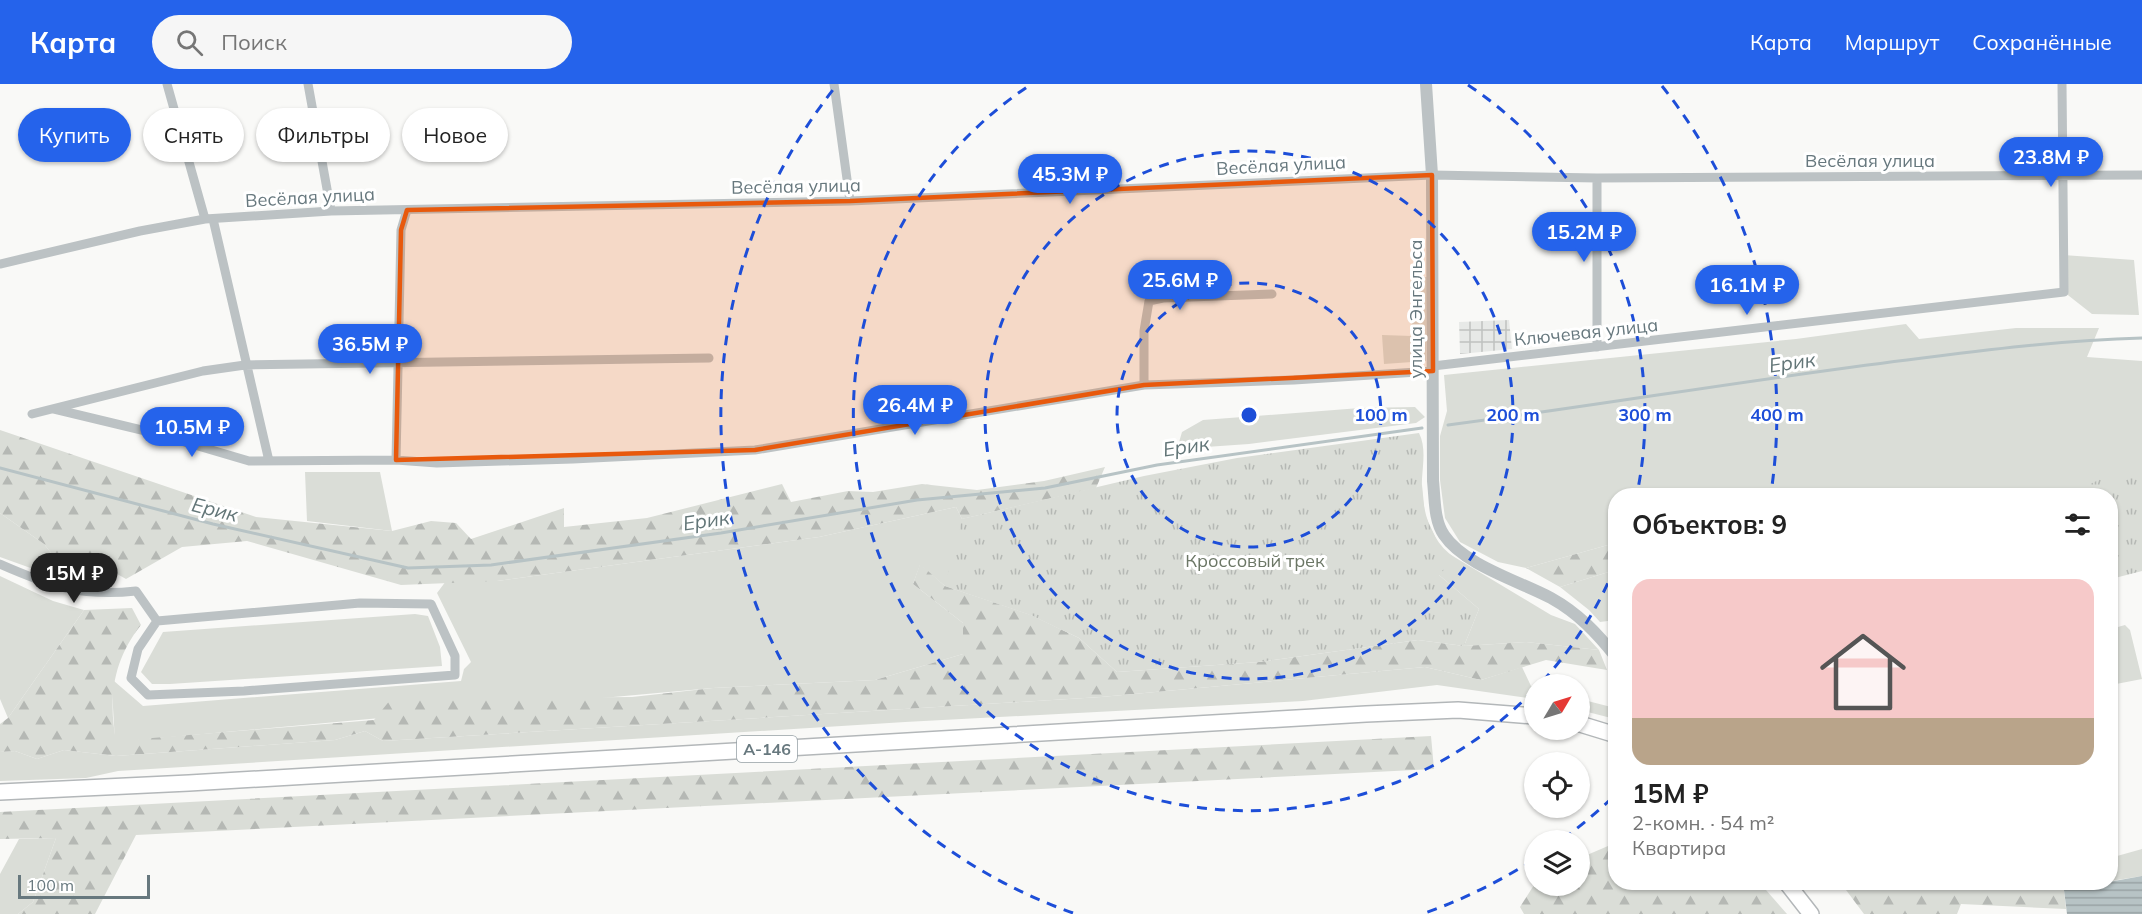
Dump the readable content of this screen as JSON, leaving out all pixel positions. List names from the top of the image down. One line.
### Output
{"streets":{"highway":["А-146"],"street":["Весёлая улица","улица Энгельса","Ключевая улица"]},"crossings":[["Весёлая улица","улица Энгельса"],["Весёлая улица","Ключевая улица"],["улица Энгельса","Ключевая улица"]],"water":["Ерик"],"parks":["Кроссовый трек"],"scale_bar":"100 m","north":"top right","page":{"header":"Карта","search":"Поиск","nav":["Карта","Маршрут","Сохранённые"],"chip":["Купить","Снять","Фильтры","Новое"],"price":["23.8M ₽","45.3M ₽","15.2M ₽","25.6M ₽","16.1M ₽","36.5M ₽","26.4M ₽","10.5M ₽","15M ₽"],"heading":"Объектов: 9","list":[{"name":"15M ₽","note":"2-комн. · 54 m² · Квартира"}],"scale":"100 m"},"rings":["100 m","200 m","300 m","400 m"]}
